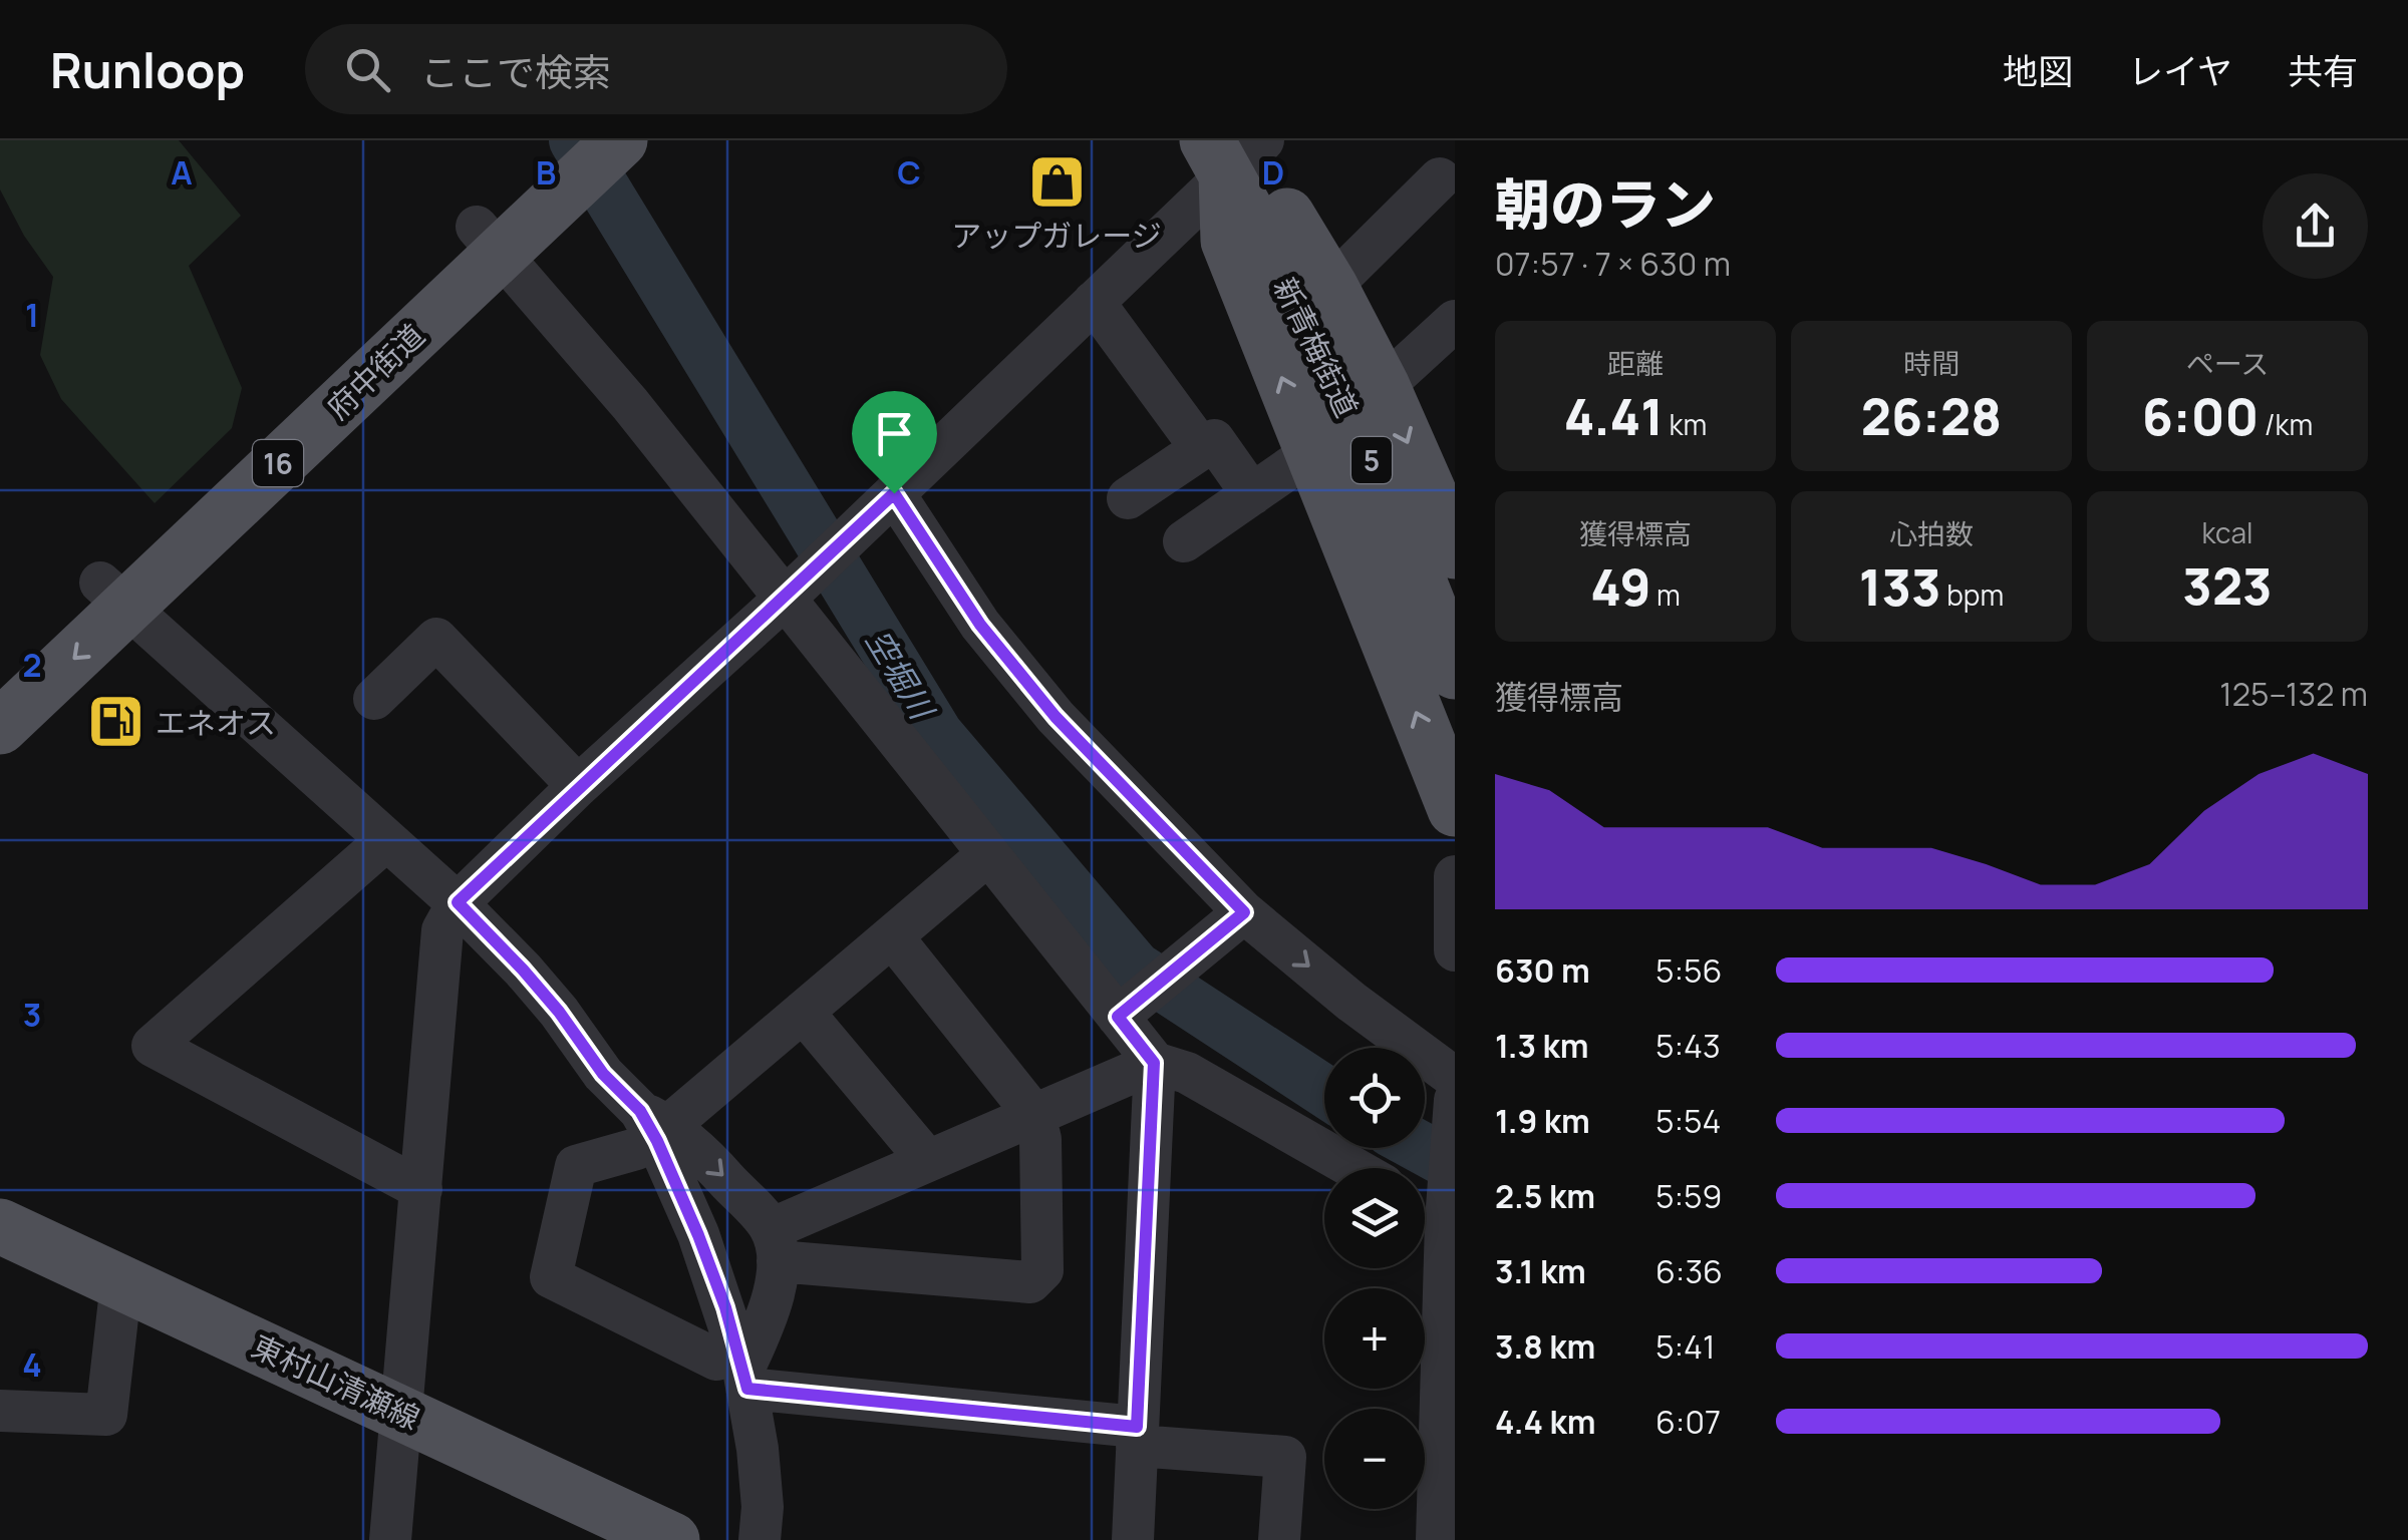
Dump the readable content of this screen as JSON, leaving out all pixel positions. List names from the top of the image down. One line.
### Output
{"streets":{"main road":["新青梅街道","府中街道","5","16","東村山清瀬線"]},"water":["空堀川"],"places":{"shop":["アップガレージ"],"fuel station":["エネオス"]},"page":{"header":"Runloop","search":"ここで検索","nav":["地図","レイヤ","共有"],"heading":["朝のラン","07:57 · 7 × 630 m"],"stats":[["距離","4.41 km"],["時間","26:28"],["ペース","6:00 /km"],["獲得標高","49 m"],["心拍数","133 bpm"],["kcal","323"]],"chart":["獲得標高","125–132 m"],"list":[{"name":"630 m","note":"5:56"},{"name":"1.3 km","note":"5:43"},{"name":"1.9 km","note":"5:54"},{"name":"2.5 km","note":"5:59"},{"name":"3.1 km","note":"6:36"},{"name":"3.8 km","note":"5:41"},{"name":"4.4 km","note":"6:07"}],"map_buttons":["+","−"]},"grid":{"columns":["A","B","C","D"],"rows":["1","2","3","4"]}}
